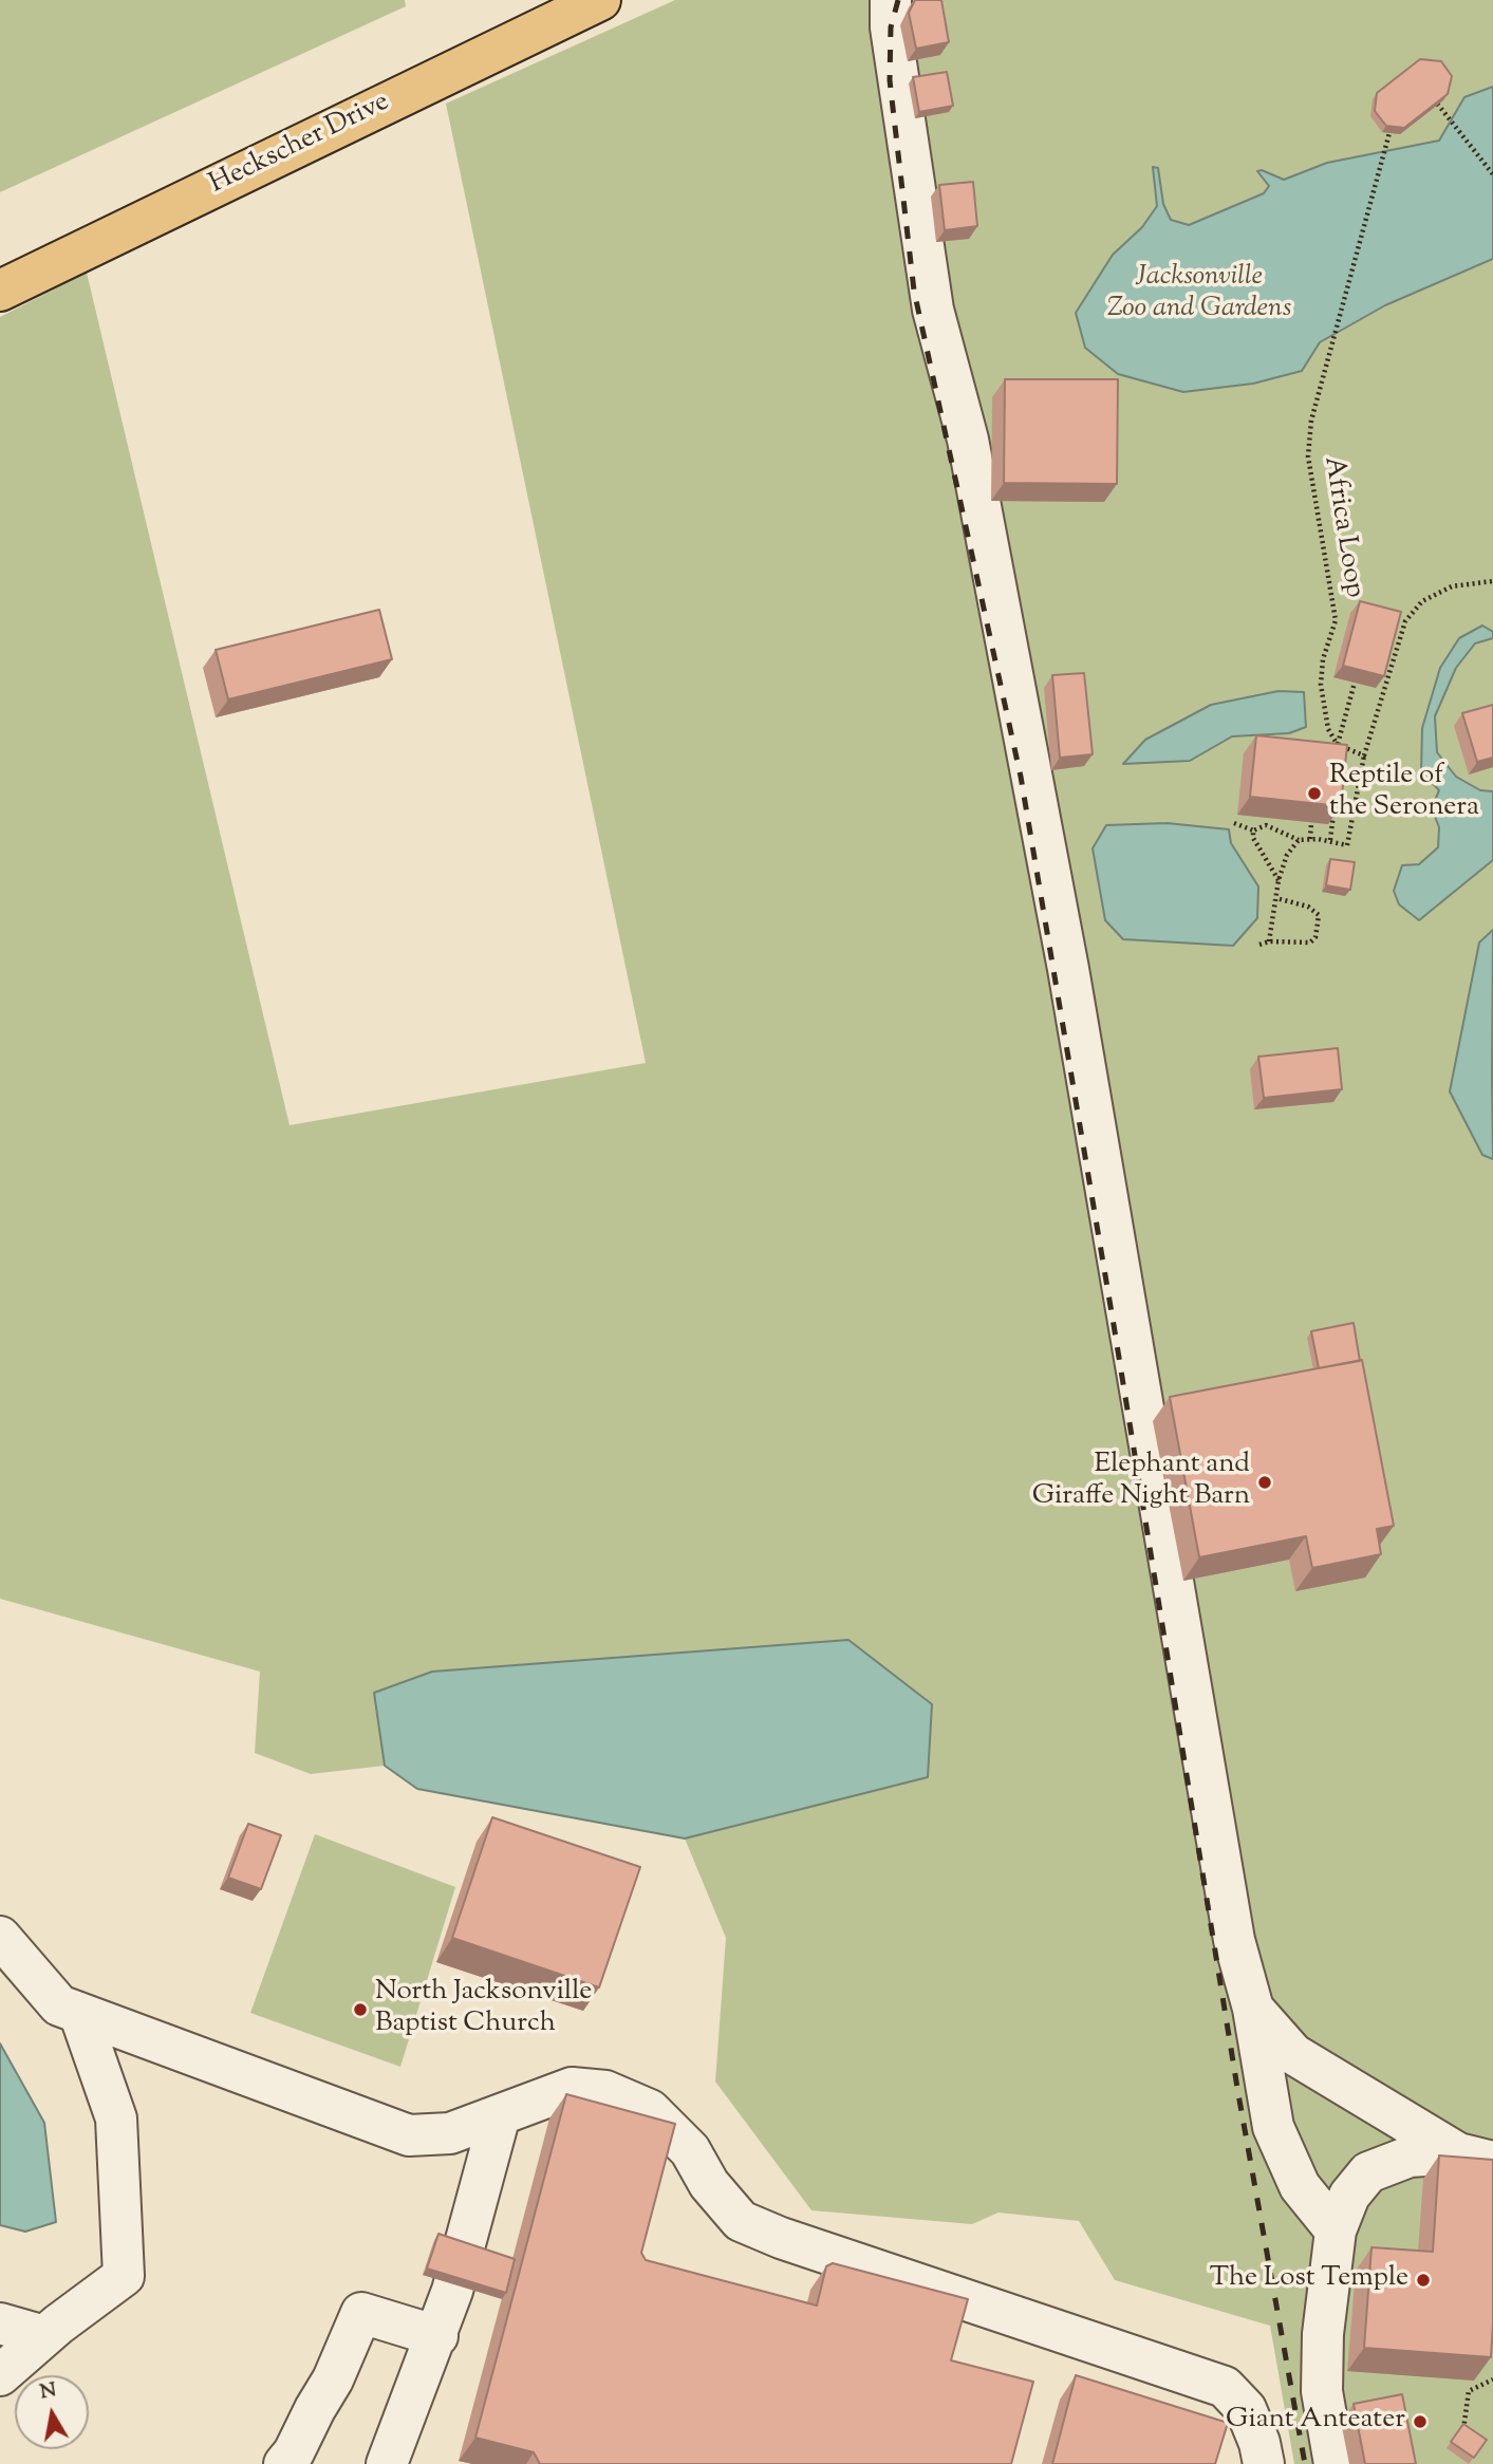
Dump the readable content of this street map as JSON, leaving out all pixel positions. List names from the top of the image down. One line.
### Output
{"streets":{"main road":["Heckscher Drive"],"path":["Africa Loop"]},"parks":["Jacksonville Zoo and Gardens"],"places":["Reptile of the Seronera","Elephant and Giraffe Night Barn","North Jacksonville Baptist Church","The Lost Temple","Giant Anteater"],"north":"top"}
